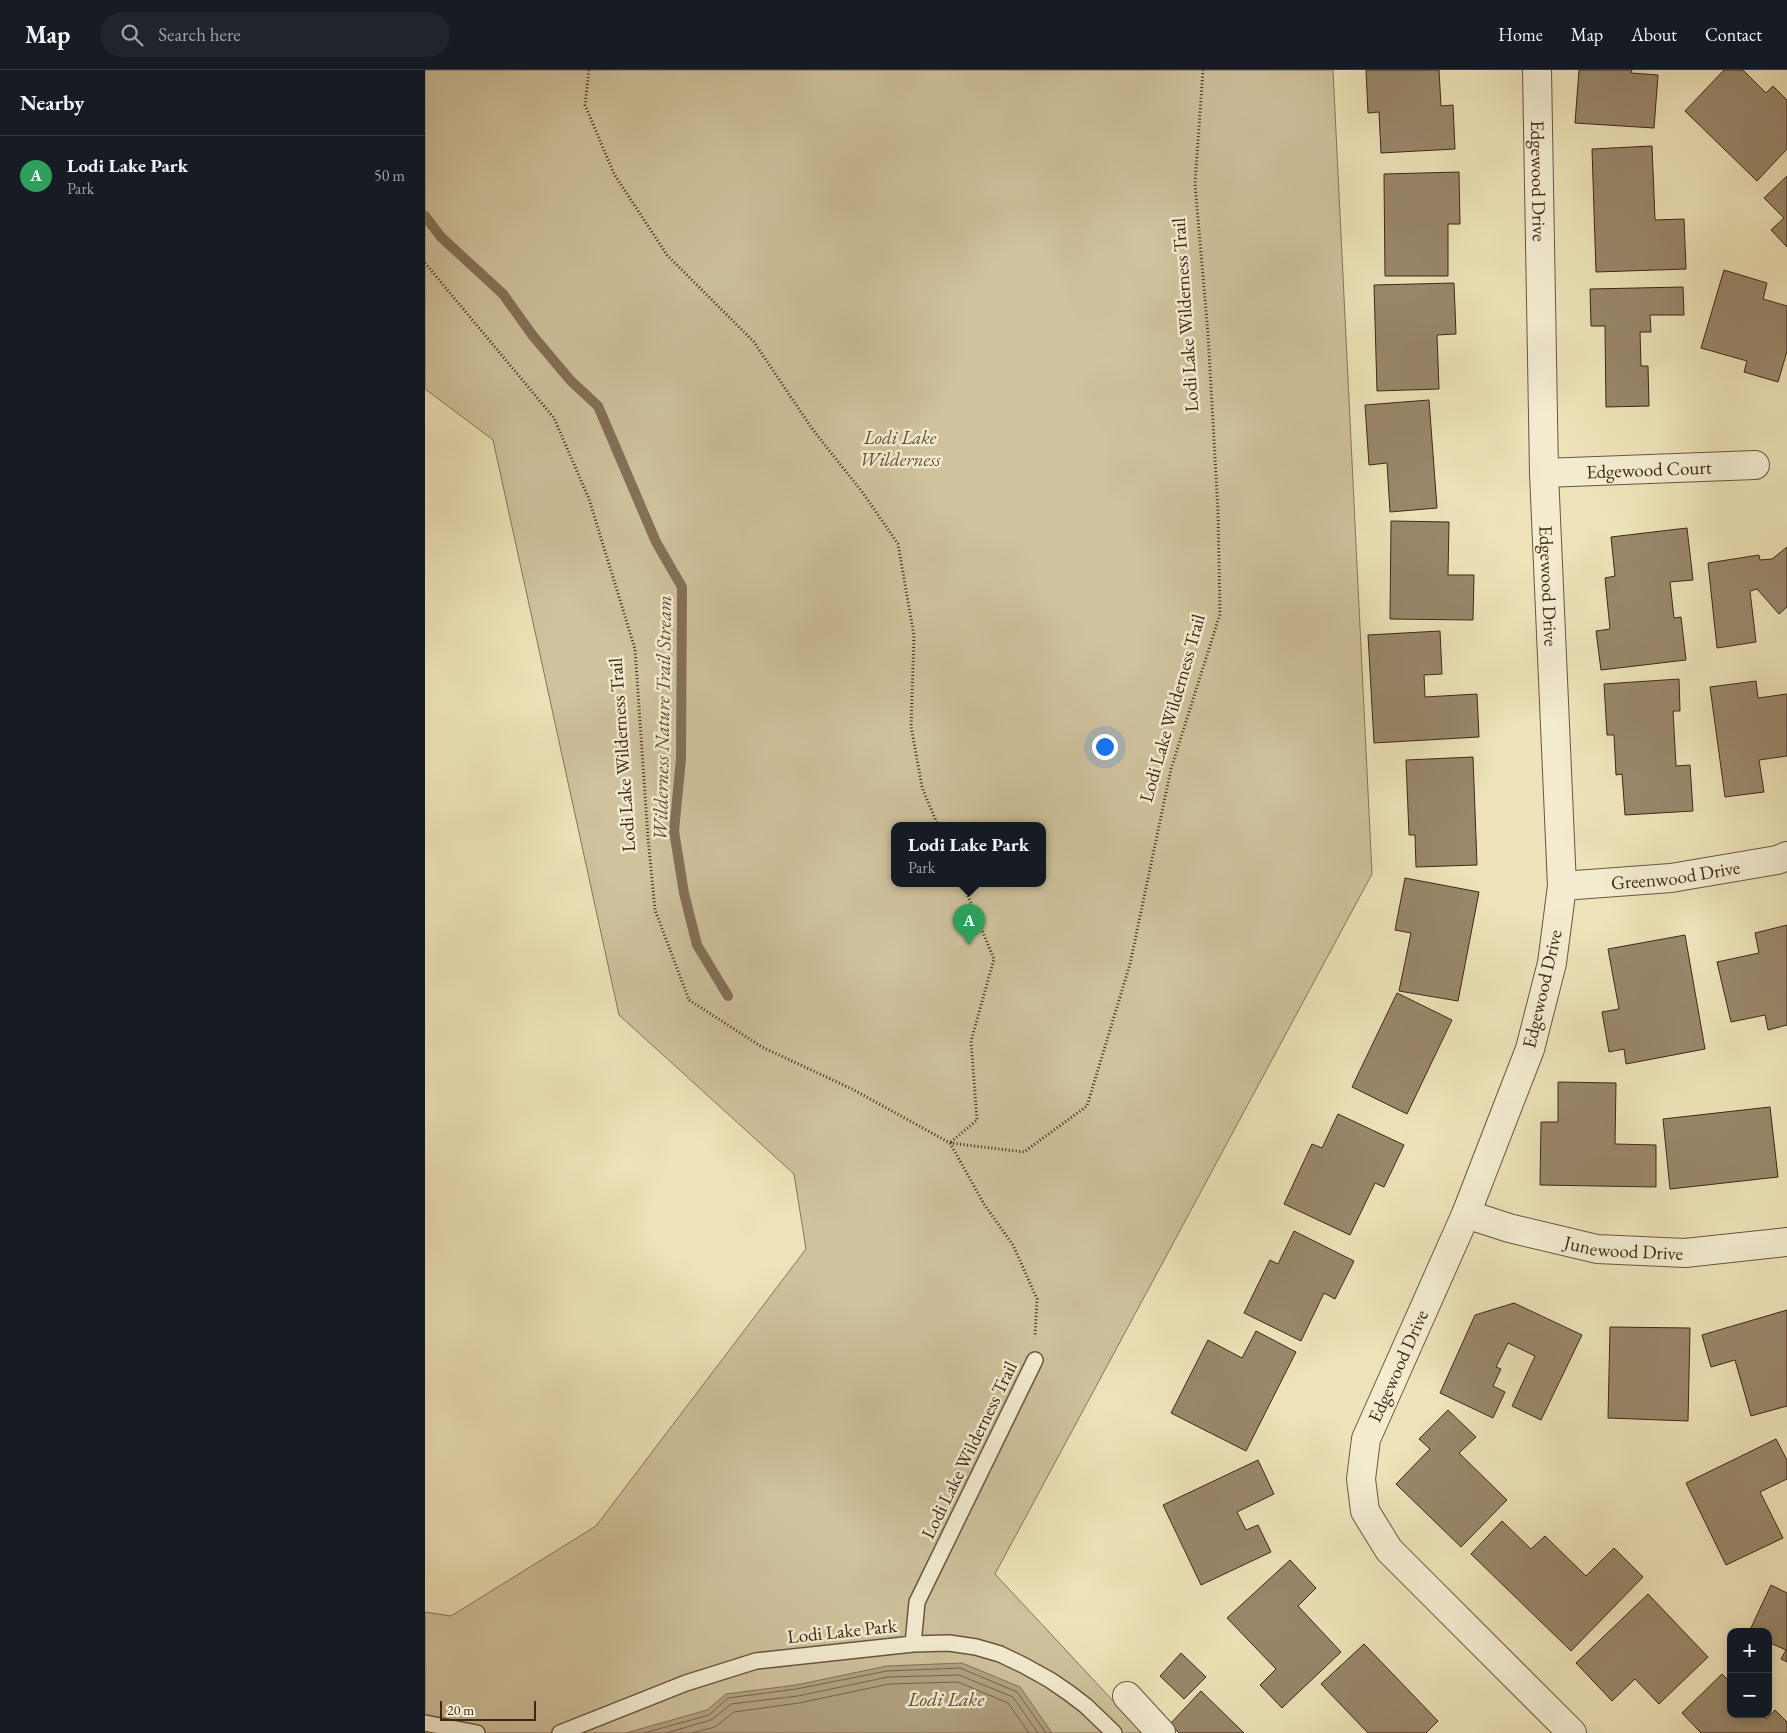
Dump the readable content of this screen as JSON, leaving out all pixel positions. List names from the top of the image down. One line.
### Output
{"streets":{"street":["Edgewood Drive","Edgewood Court","Greenwood Drive","Junewood Drive"],"lane":["Lodi Lake Wilderness Trail","Lodi Lake Park"]},"crossings":[["Edgewood Drive","Edgewood Court"],["Edgewood Drive","Greenwood Drive"],["Edgewood Drive","Junewood Drive"],["Lodi Lake Wilderness Trail","Lodi Lake Park"]],"water":["Wilderness Nature Trail Stream","Lodi Lake"],"parks":["Lodi Lake Wilderness"],"scale_bar":"20 m","page":{"header":"Map","search":"Search here","nav":["Home","Map","About","Contact"],"heading":"Nearby","list":[{"mark":"A","name":"Lodi Lake Park","note":"Park","value":"50 m"}],"popup":["Lodi Lake Park","Park"],"pins":"A","map_buttons":["+","−"],"scale":"20 m"}}
